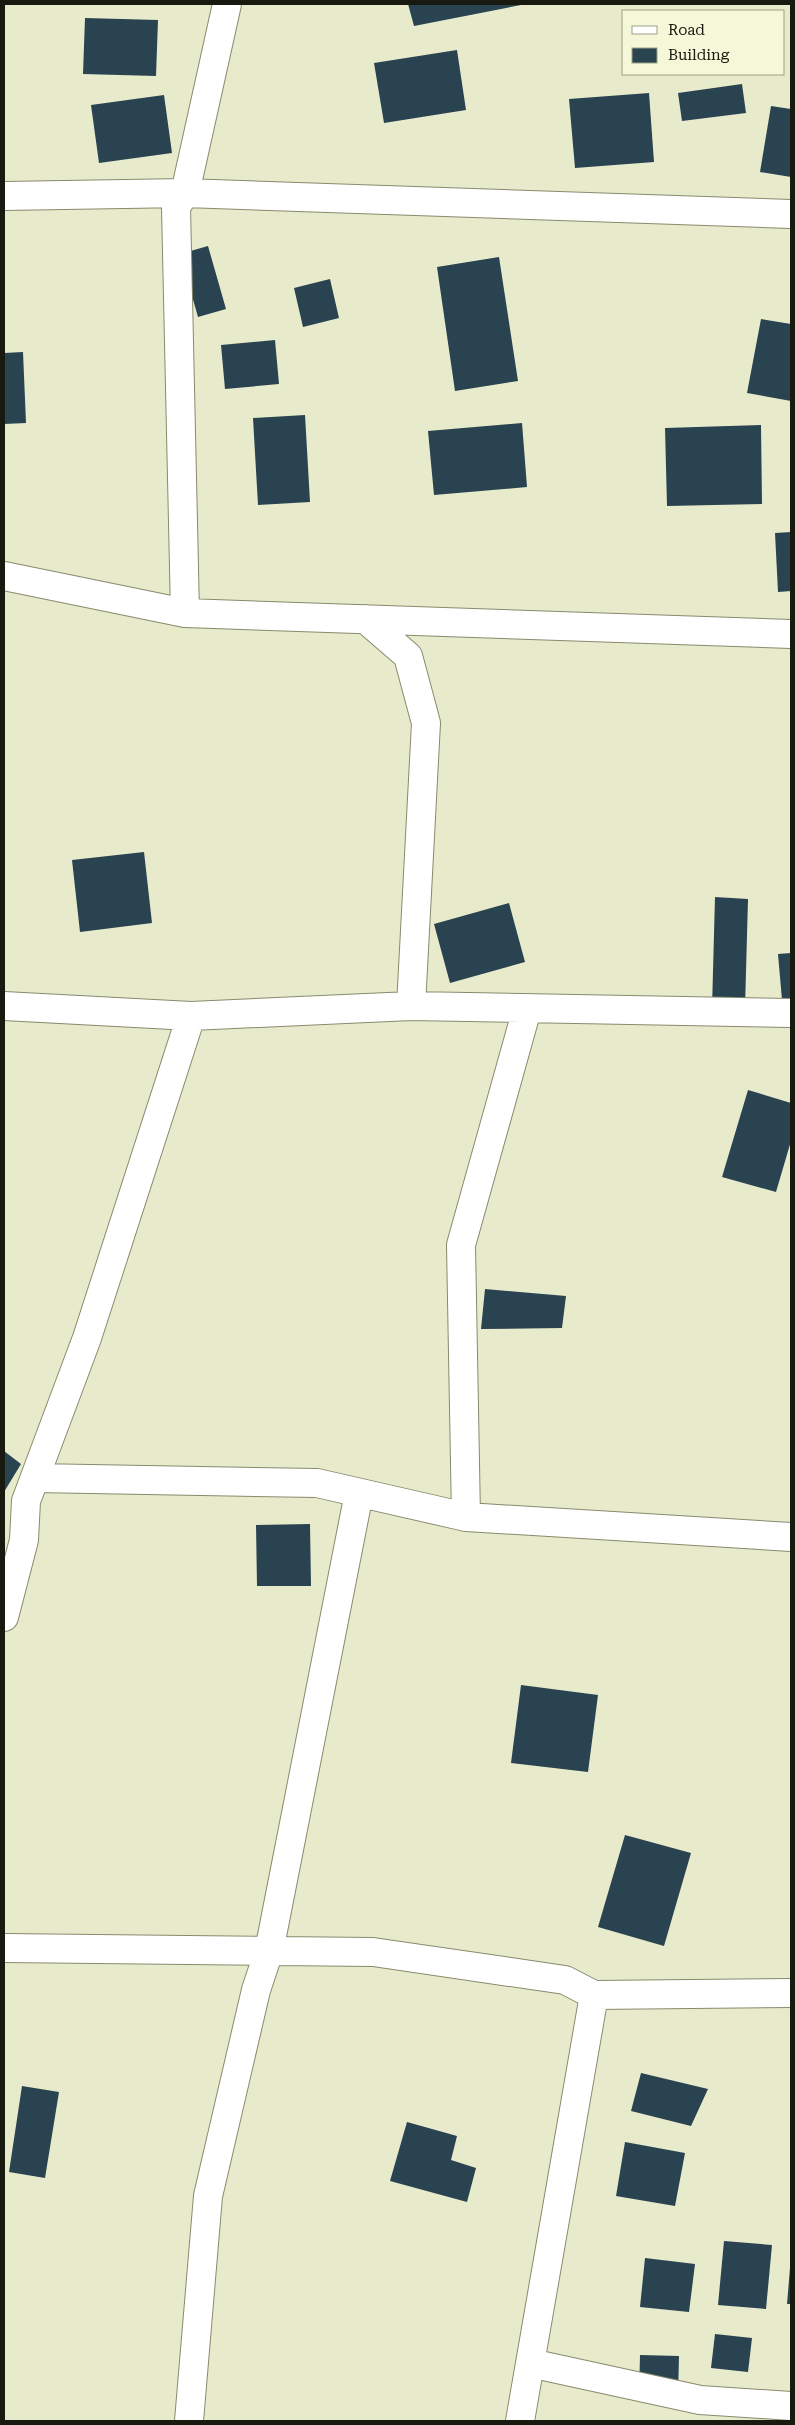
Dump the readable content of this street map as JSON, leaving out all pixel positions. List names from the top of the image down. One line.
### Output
{"legend":["Road","Building"]}
